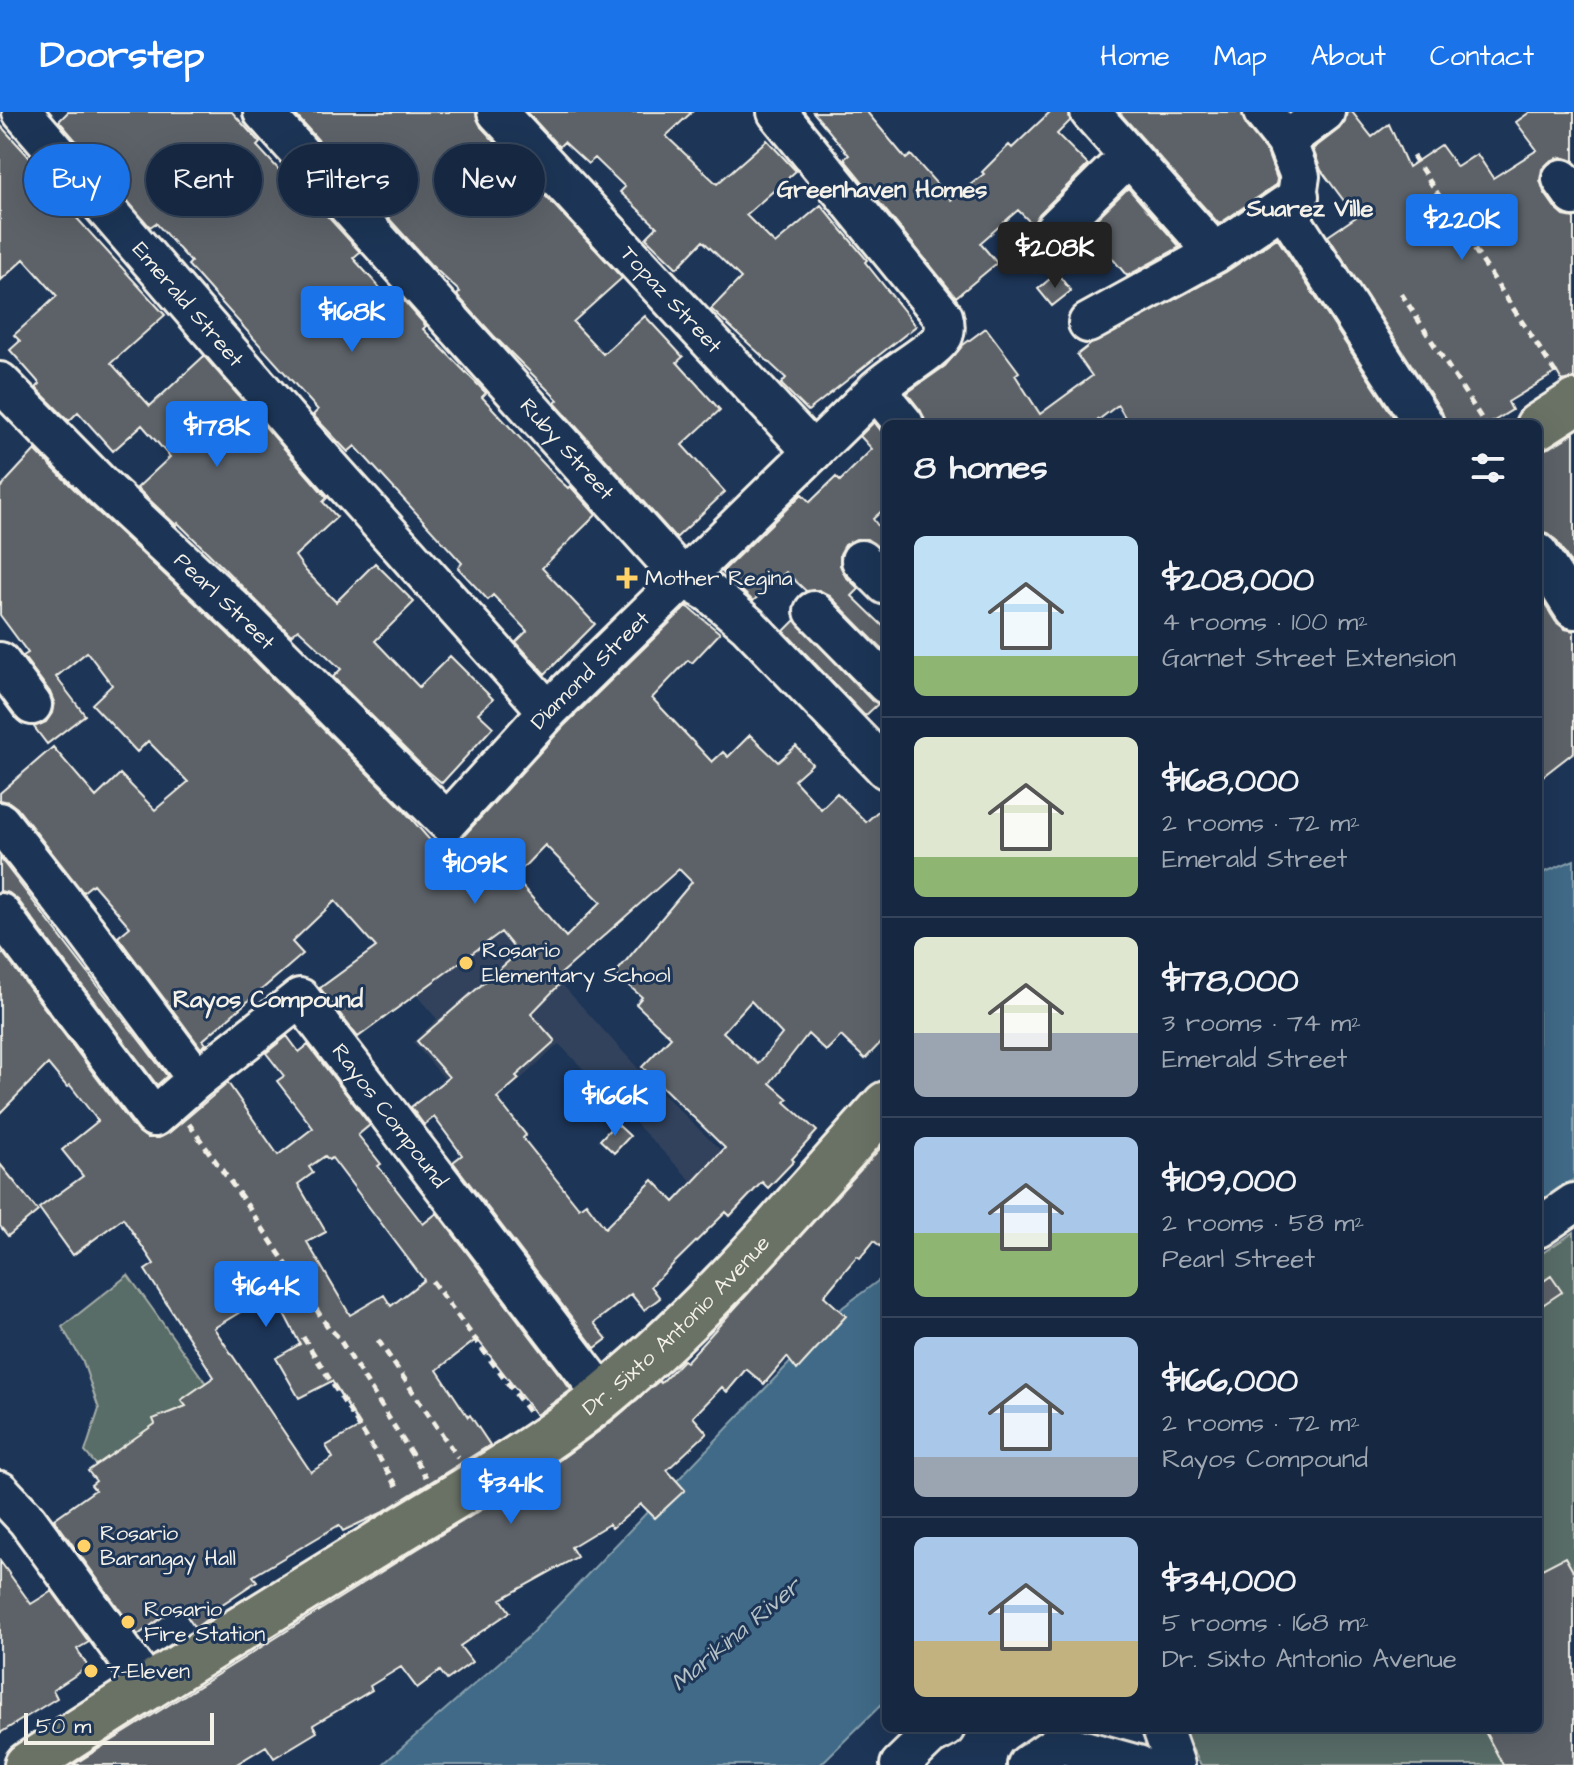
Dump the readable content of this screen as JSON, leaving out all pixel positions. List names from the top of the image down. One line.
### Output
{"streets":{"main road":["Dr. Sixto Antonio Avenue"],"street":["Topaz Street","Emerald Street","Ruby Street","Pearl Street","Diamond Street","Rayos Compound"]},"crossings":[["Topaz Street","Diamond Street"],["Emerald Street","Diamond Street"],["Ruby Street","Diamond Street"],["Pearl Street","Diamond Street"],["Rayos Compound","Dr. Sixto Antonio Avenue"]],"districts":["Greenhaven Homes","Suarez Ville","Rayos Compound"],"water":["Marikina River"],"places":{"health":["Mother Regina"],"other":["Rosario Elementary School","Rosario Barangay Hall","Rosario Fire Station","7-Eleven"]},"scale_bar":"50 m","page":{"header":"Doorstep","nav":["Home","Map","About","Contact"],"chip":["Buy","Rent","Filters","New"],"price":["$220K","$208K","$168K","$178K","$109K","$166K","$164K","$341K"],"heading":"8 homes","list":[{"name":"$208,000","note":"4 rooms · 100 m² · Garnet Street Extension"},{"name":"$168,000","note":"2 rooms · 72 m² · Emerald Street"},{"name":"$178,000","note":"3 rooms · 74 m² · Emerald Street"},{"name":"$109,000","note":"2 rooms · 58 m² · Pearl Street"},{"name":"$166,000","note":"2 rooms · 72 m² · Rayos Compound"},{"name":"$341,000","note":"5 rooms · 168 m² · Dr. Sixto Antonio Avenue"}],"scale":"50 m"}}
